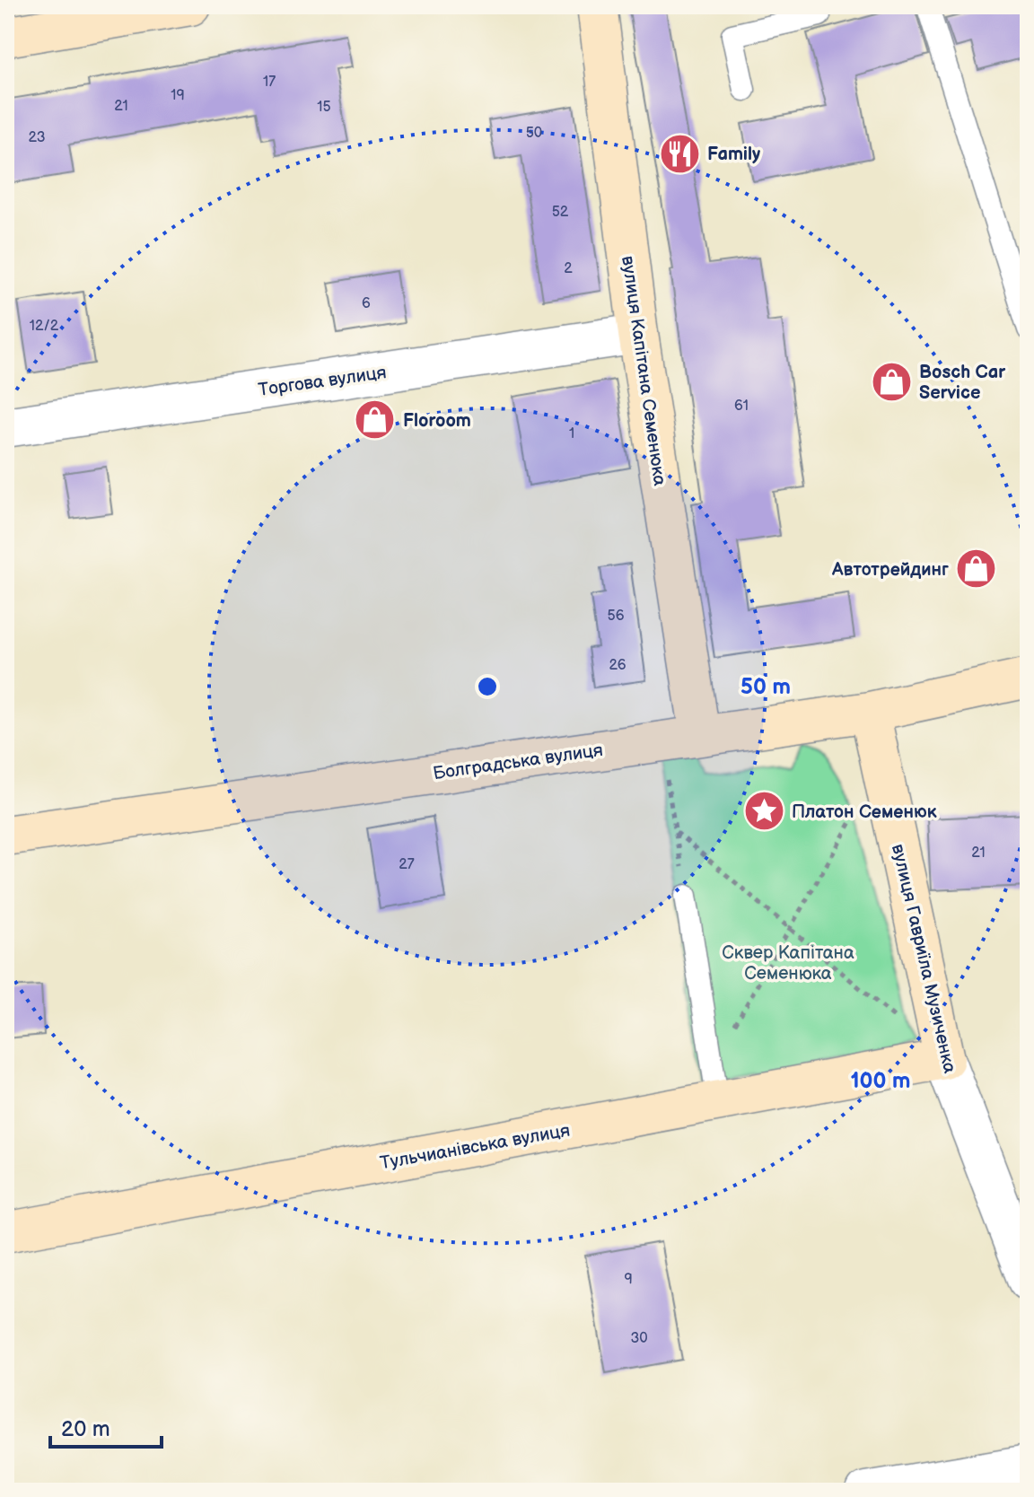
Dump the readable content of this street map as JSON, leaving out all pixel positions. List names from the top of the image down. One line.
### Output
{"streets":{"main road":["вулиця Капітана Семенюка","Болградська вулиця","вулиця Гавриїла Музиченка","Тульчианівська вулиця"],"street":["Торгова вулиця"]},"crossings":[["вулиця Капітана Семенюка","Торгова вулиця"],["вулиця Капітана Семенюка","Болградська вулиця"],["Болградська вулиця","вулиця Гавриїла Музиченка"],["вулиця Гавриїла Музиченка","Тульчианівська вулиця"]],"parks":["Сквер Капітана Семенюка"],"places":{"restaurant":["Family"],"shop":["Bosch Car Service","Floroom","Автотрейдинг"],"place":["Платон Семенюк"]},"house_numbers":["17","19","21","15","50","23","52","2","6","12/2","61","1","56","26","21","27","9","30"],"scale_bar":"20 m","rings":["50 m","100 m"]}
